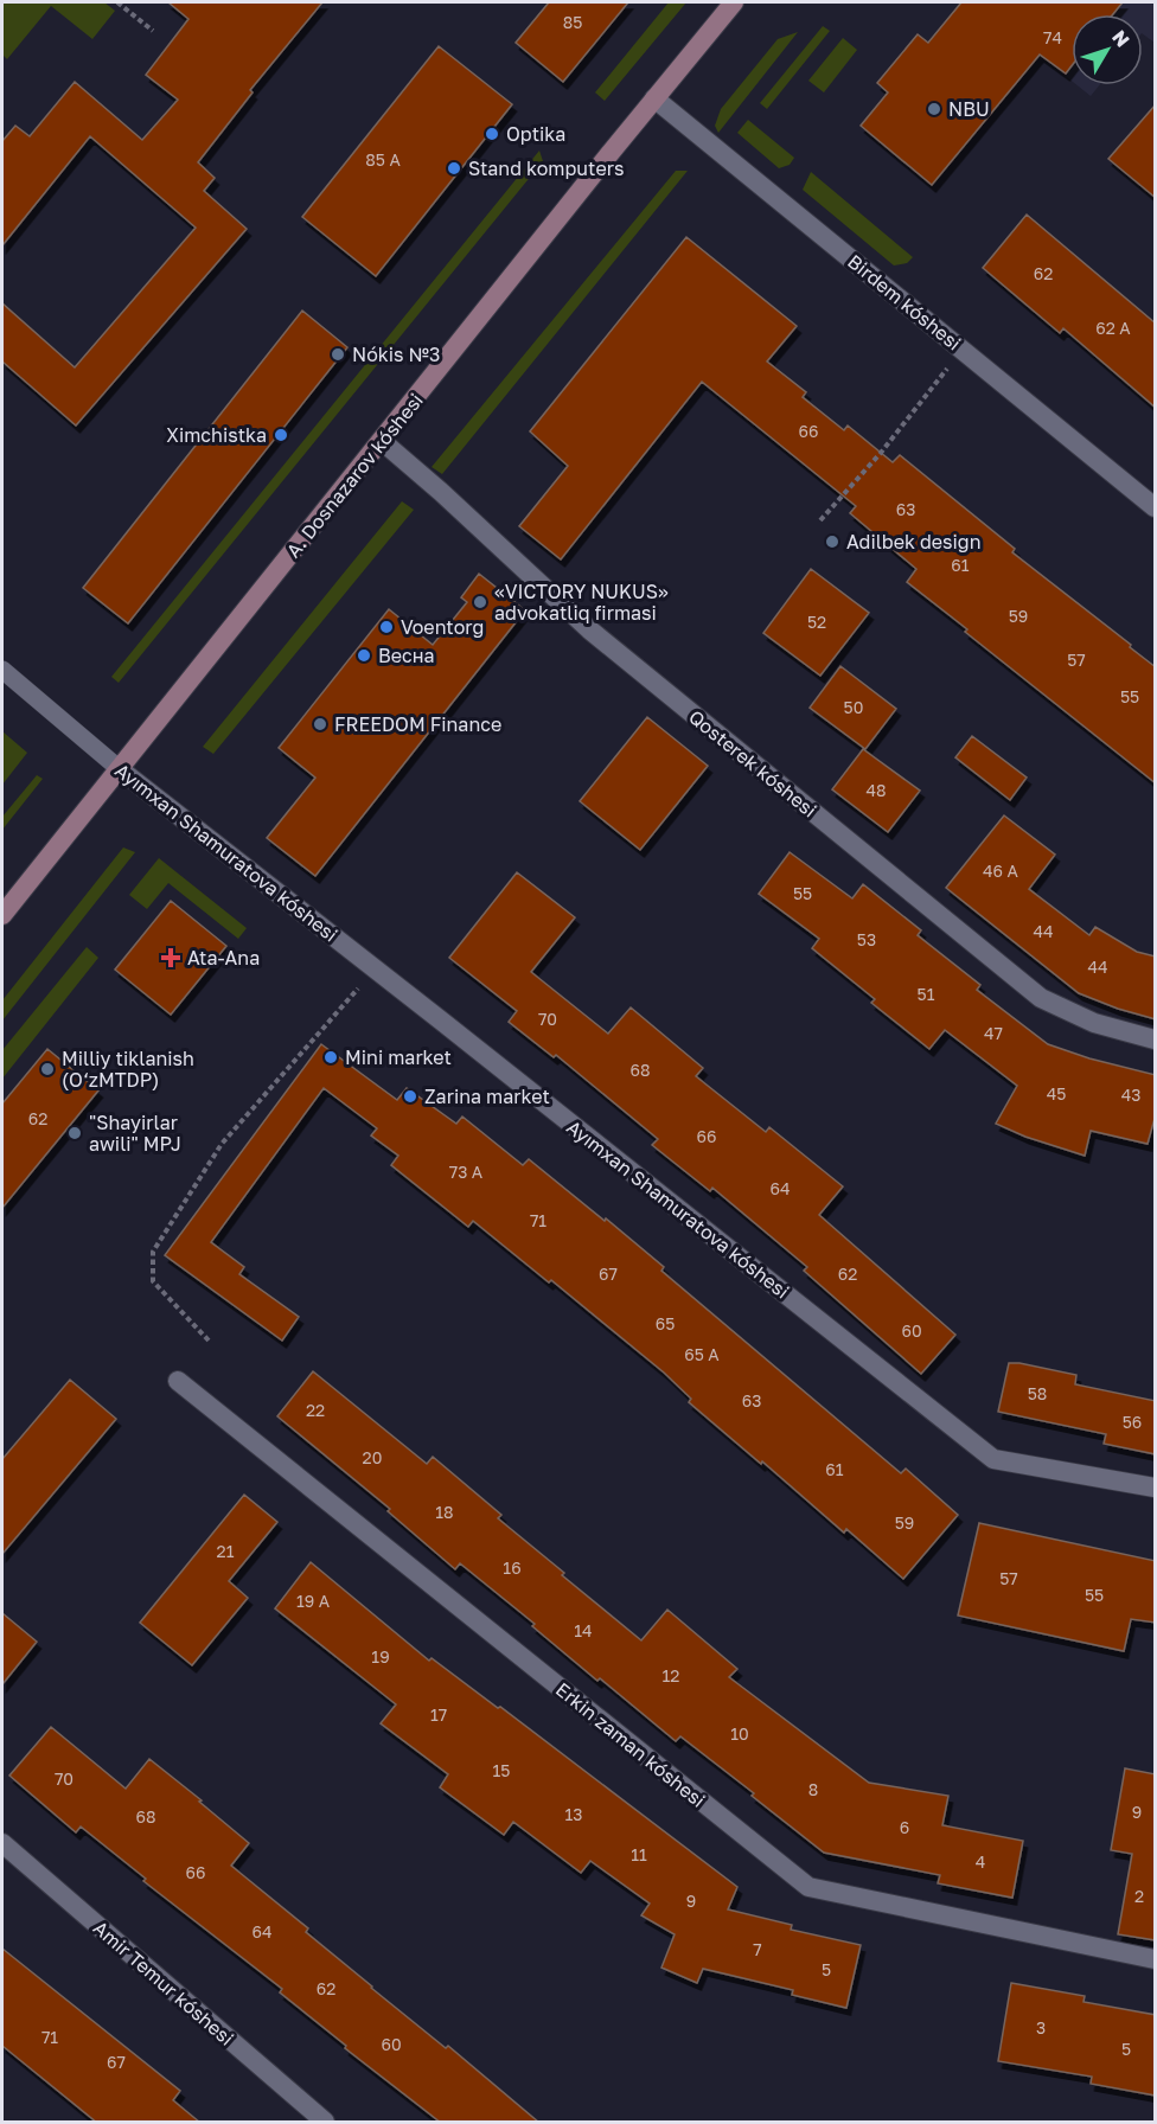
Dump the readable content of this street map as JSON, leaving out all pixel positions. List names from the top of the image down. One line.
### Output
{"streets":{"main road":["A. Dosnazarov kóshesi"],"street":["Birdem kóshesi","Qosterek kóshesi","Ayımxan Shamuratova kóshesi","Erkin zaman kóshesi","Amir Temur kóshesi"]},"crossings":[["Birdem kóshesi","A. Dosnazarov kóshesi"],["A. Dosnazarov kóshesi","Qosterek kóshesi"],["A. Dosnazarov kóshesi","Ayımxan Shamuratova kóshesi"]],"places":{"other":["NBU","Optika","Stand komputers","Nókis №3","Ximchistka","Adilbek design","«VICTORY NUKUS» advokatliq firmasi","Voentorg","Весна","FREEDOM Finance","Mini market","Milliy tiklanish (O‘zMTDP)","Zarina market","\"Shayirlar awili\" MPJ"],"health":["Ata-Ana"]},"house_numbers":["85","74","85 А","62","62 А","66","63","61","59","52","57","55","50","48","46 А","55","44","53","44","51","70","47","68","45","43","62","66","73 А","64","71","67","62","65","60","65 А","58","63","22","56","20","61","18","59","21","16","57","55","19 А","14","19","12","17","10","15","70","8","9","13","68","6","11","4","66","2","9","64","7","5","62","3","71","60","5","67"],"north":"top right"}
